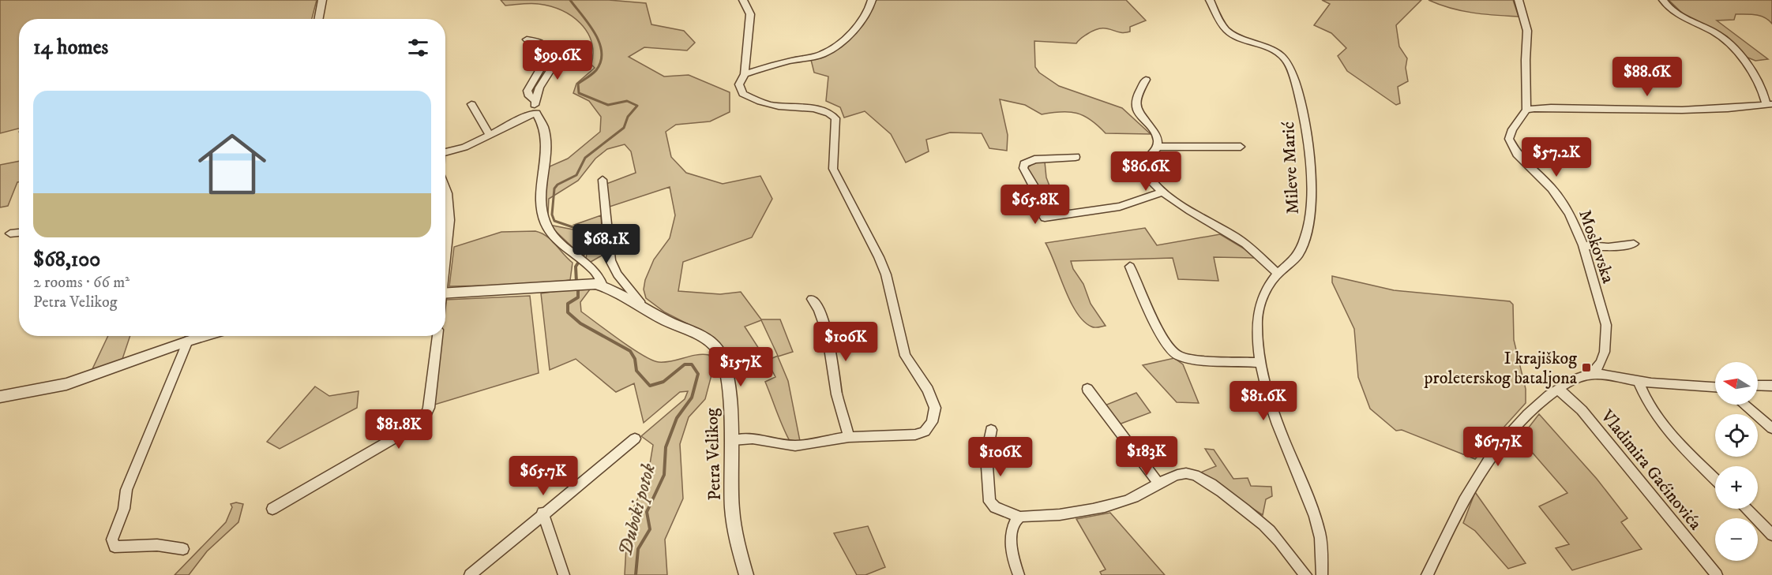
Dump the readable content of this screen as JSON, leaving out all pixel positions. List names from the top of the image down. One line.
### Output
{"streets":{"street":["Mileve Marić","Moskovska","Petra Velikog","Vladimira Gaćinovića"]},"water":["Duboki potok"],"places":{"transit":["I krajiškog proleterskog bataljona"]},"north":"left","page":{"heading":"14 homes","price":["$99.6K","$88.6K","$57.2K","$86.6K","$65.8K","$68.1K","$106K","$157K","$81.6K","$81.8K","$67.7K","$183K","$106K","$65.7K"],"list":[{"name":"$68,100","note":"2 rooms · 66 m² · Petra Velikog"}],"map_buttons":["+","−"]}}
